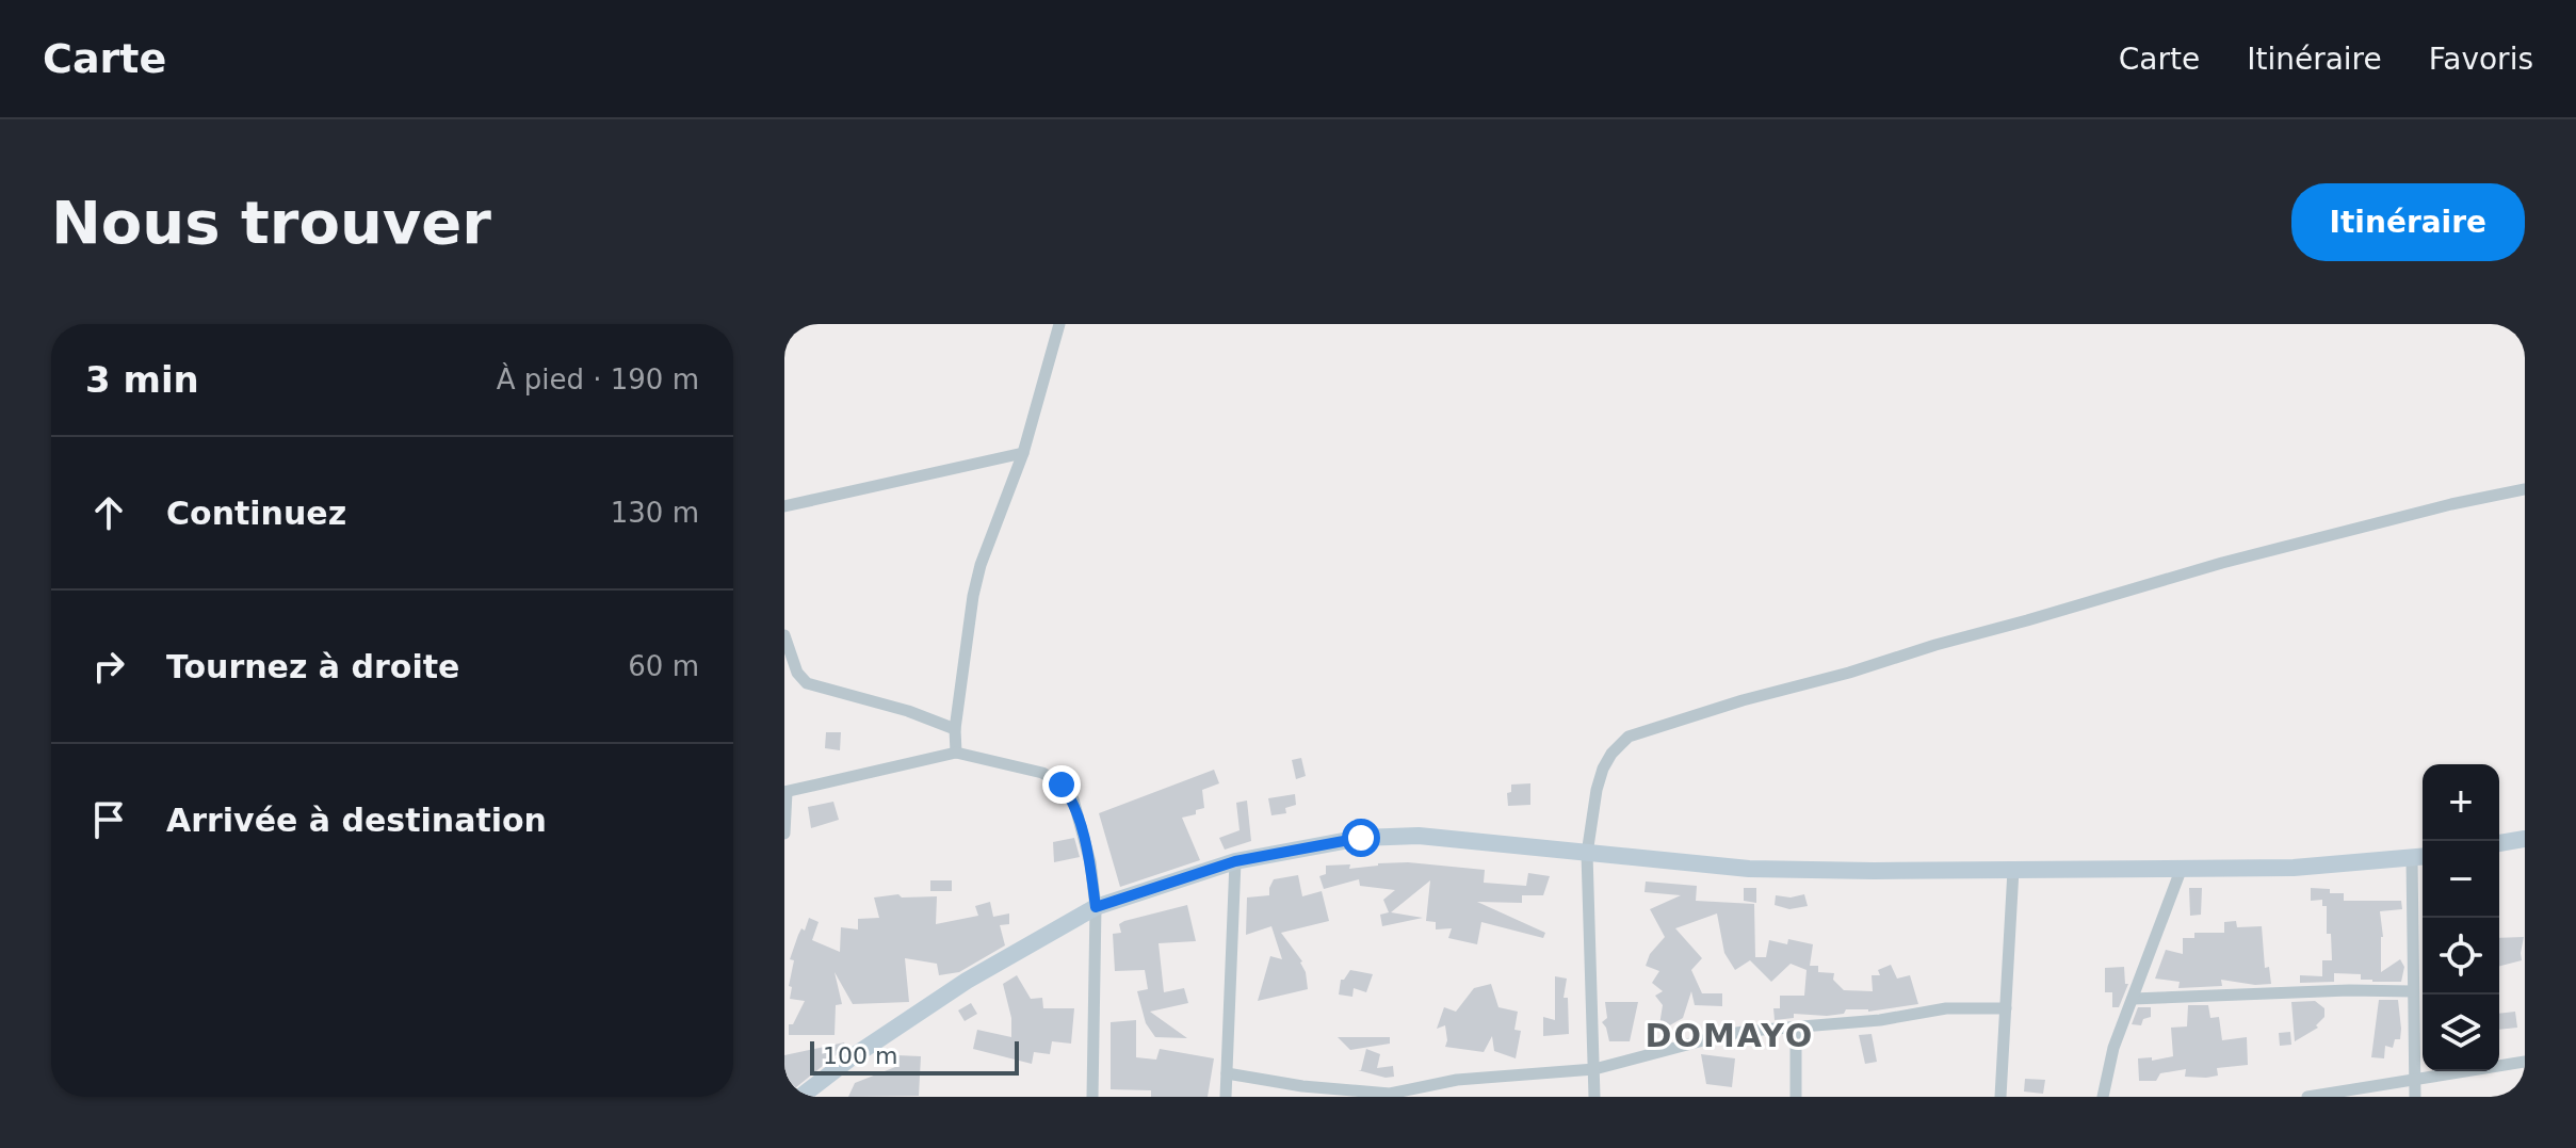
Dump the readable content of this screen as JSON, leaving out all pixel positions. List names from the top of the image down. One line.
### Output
{"districts":["DOMAYO"],"scale_bar":"100 m","page":{"header":"Carte","nav":["Carte","Itinéraire","Favoris"],"buttons":"Itinéraire","title":"Nous trouver","heading":["3 min","À pied · 190 m"],"list":[["Continuez","130 m"],["Tournez à droite","60 m"],"Arrivée à destination"],"map_buttons":["+","−"],"scale":"100 m"}}
